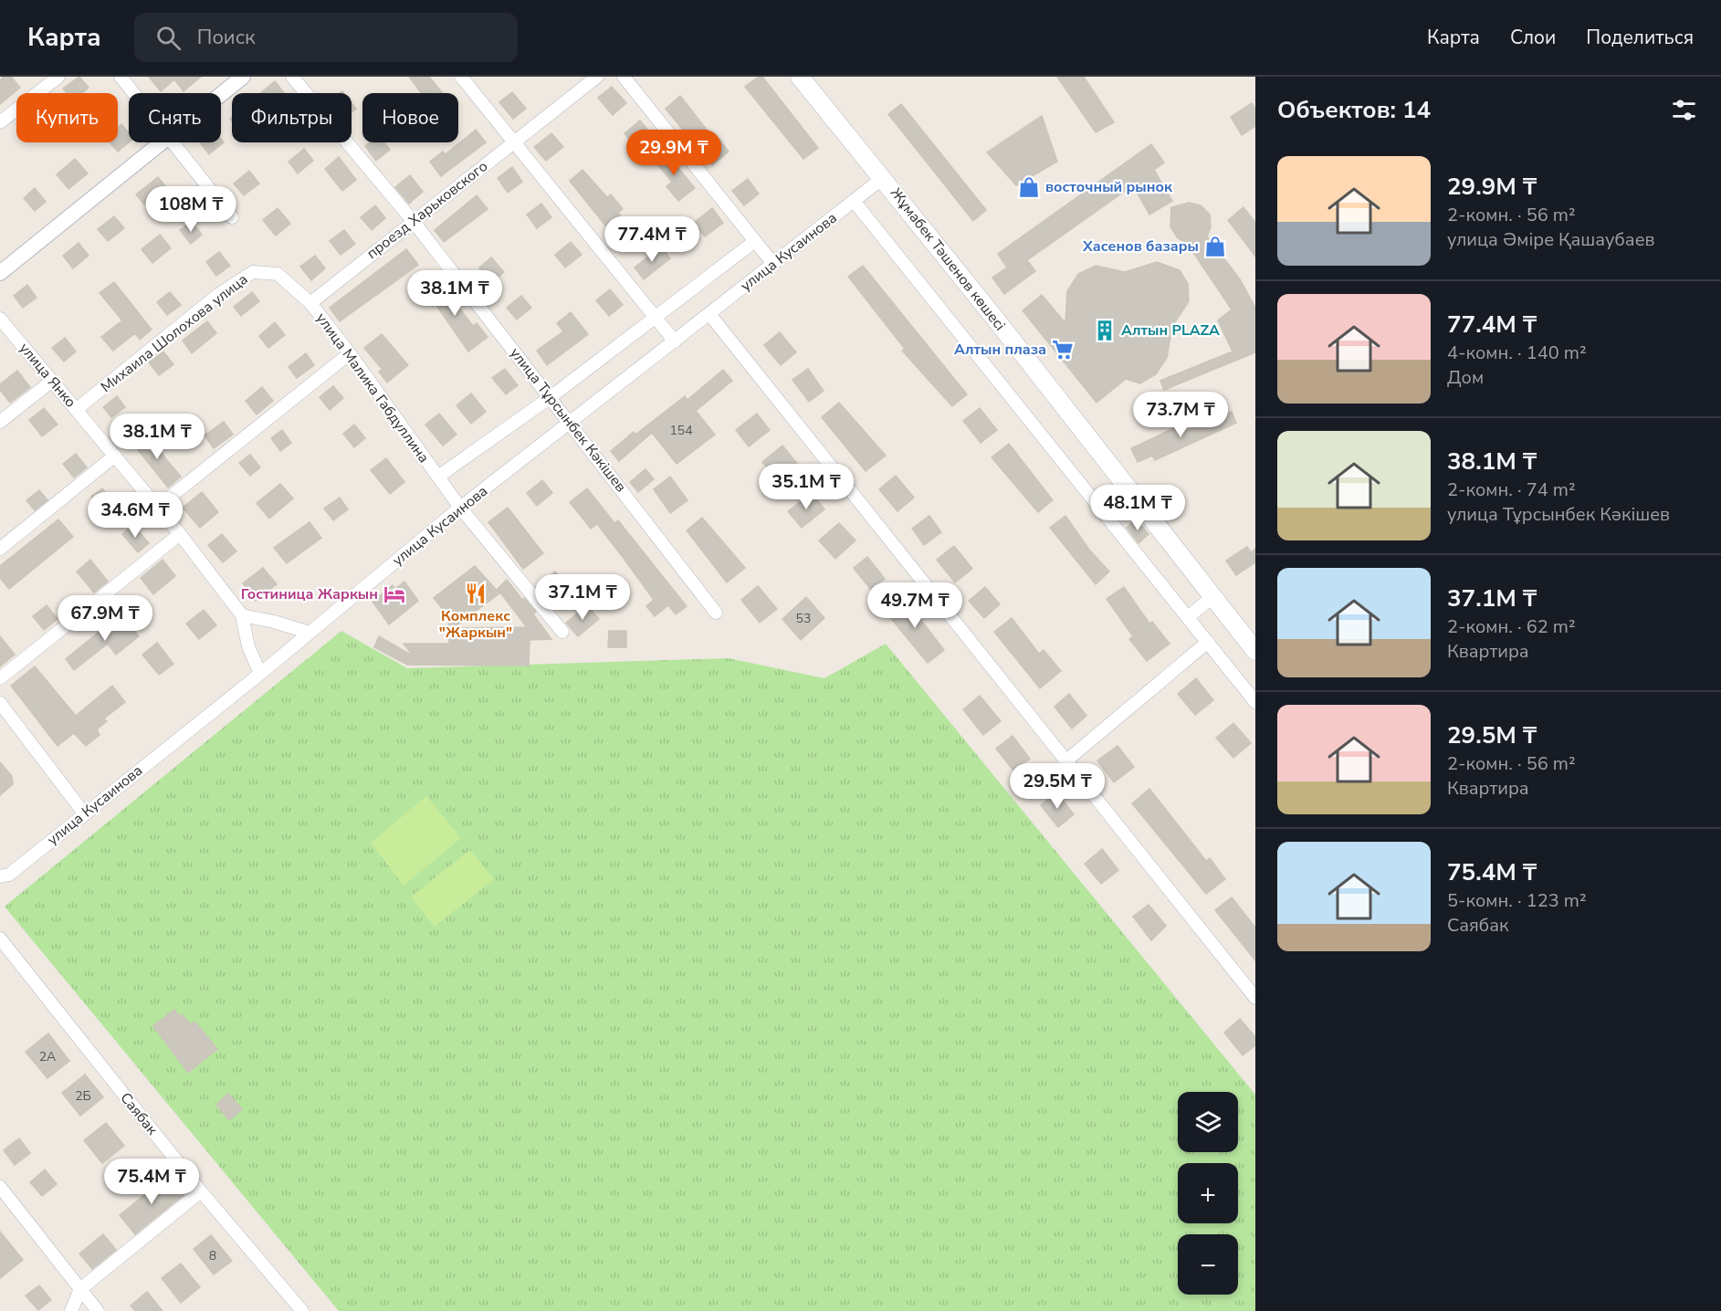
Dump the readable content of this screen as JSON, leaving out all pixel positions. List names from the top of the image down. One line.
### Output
{"streets":{"main road":["Жұмабек Тәшенов көшесі"],"street":["проезд Харьковского","улица Кусаинова","Михаила Шолохова улица","улица Янко","улица Малика Габдуллина","улица Тұрсынбек Кәкішев","Саябак"]},"crossings":[["проезд Харьковского","улица Малика Габдуллина"],["проезд Харьковского","улица Тұрсынбек Кәкішев"],["улица Кусаинова","Жұмабек Тәшенов көшесі"],["улица Кусаинова","улица Янко"],["улица Кусаинова","улица Малика Габдуллина"],["улица Кусаинова","улица Тұрсынбек Кәкішев"],["Михаила Шолохова улица","улица Янко"],["Михаила Шолохова улица","улица Малика Габдуллина"]],"places":{"shop":["восточный рынок","Хасенов базары"],"building":["Алтын PLAZA"],"supermarket":["Алтын плаза"],"restaurant":["Комплекс \"Жаркын\""],"hotel":["Гостиница Жаркын"]},"house_numbers":["154","53","2А","2Б","8"],"page":{"header":"Карта","search":"Поиск","nav":["Карта","Слои","Поделиться"],"heading":"Объектов: 14","chip":["Купить","Снять","Фильтры","Новое"],"price":["29.9M ₸","108M ₸","77.4M ₸","38.1M ₸","73.7M ₸","38.1M ₸","35.1M ₸","48.1M ₸","34.6M ₸","37.1M ₸","49.7M ₸","67.9M ₸","29.5M ₸","75.4M ₸"],"list":[{"name":"29.9M ₸","note":"2-комн. · 56 m² · улица Әміре Қашаубаев"},{"name":"77.4M ₸","note":"4-комн. · 140 m² · Дом"},{"name":"38.1M ₸","note":"2-комн. · 74 m² · улица Тұрсынбек Кәкішев"},{"name":"37.1M ₸","note":"2-комн. · 62 m² · Квартира"},{"name":"29.5M ₸","note":"2-комн. · 56 m² · Квартира"},{"name":"75.4M ₸","note":"5-комн. · 123 m² · Саябак"}],"map_buttons":["+","−"]}}
